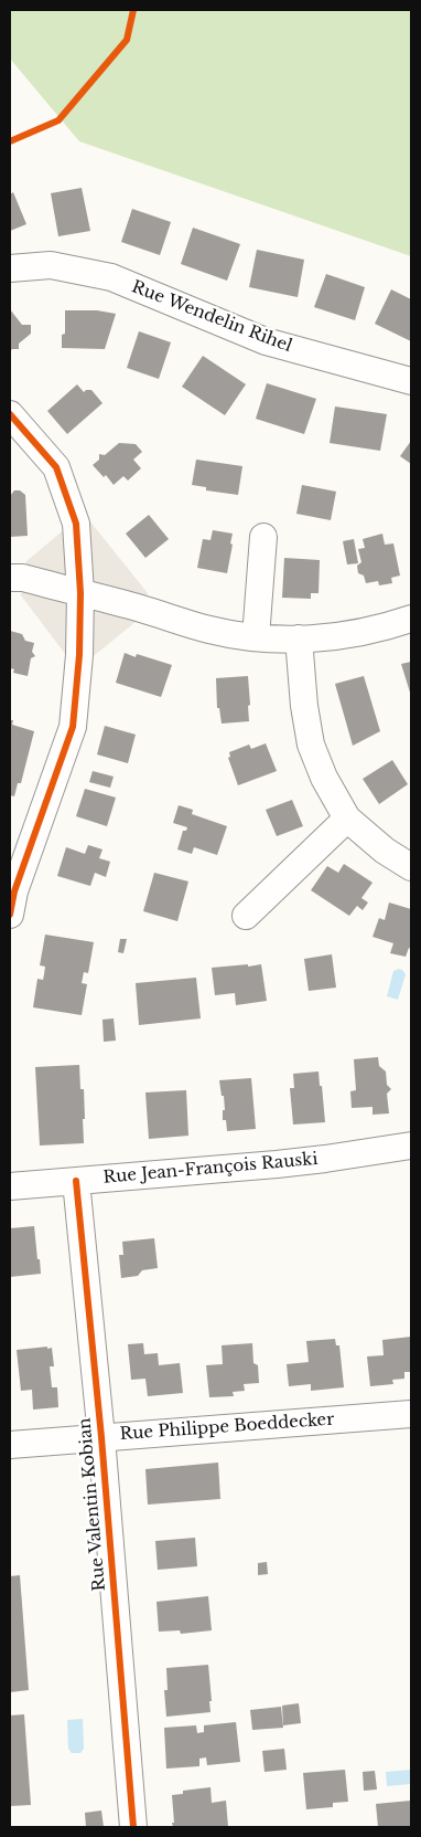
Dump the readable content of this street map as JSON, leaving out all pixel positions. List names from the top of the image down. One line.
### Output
{"streets":{"street":["Rue Wendelin Rihel","Rue Jean-François Rauski","Rue Philippe Boeddecker","Rue Valentin Kobian"]},"crossings":[["Rue Jean-François Rauski","Rue Valentin Kobian"],["Rue Philippe Boeddecker","Rue Valentin Kobian"]]}
